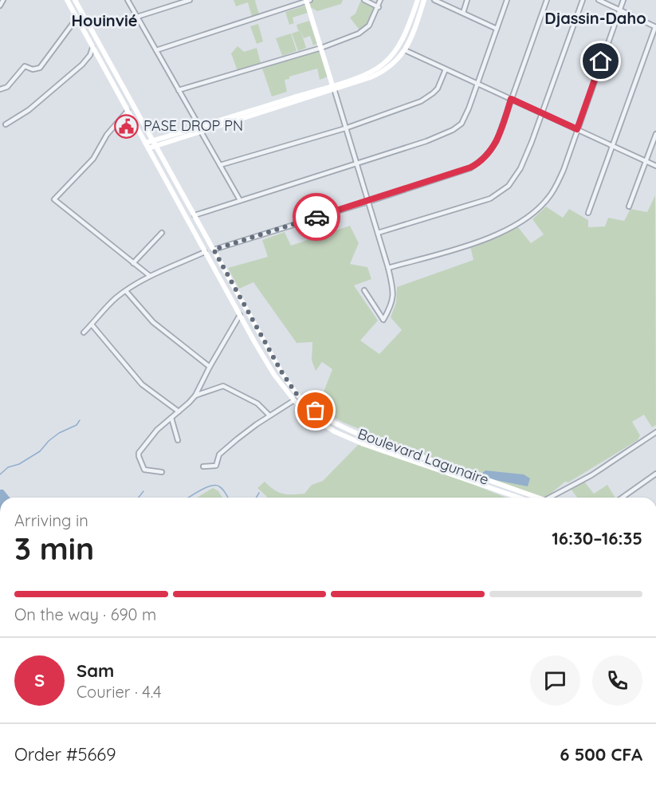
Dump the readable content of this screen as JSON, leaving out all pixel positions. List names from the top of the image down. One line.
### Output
{"streets":{"main road":["Boulevard Lagunaire"]},"districts":["Djassin-Daho","Houinvié"],"places":{"public building":["PASE DROP PN"]},"page":{"heading":["3 min","Arriving in","16:30–16:35"],"panel":["Sam","Courier · 4.4","Order #5669","6 500 CFA"],"bar":"On the way · 690 m","round":"S"}}
